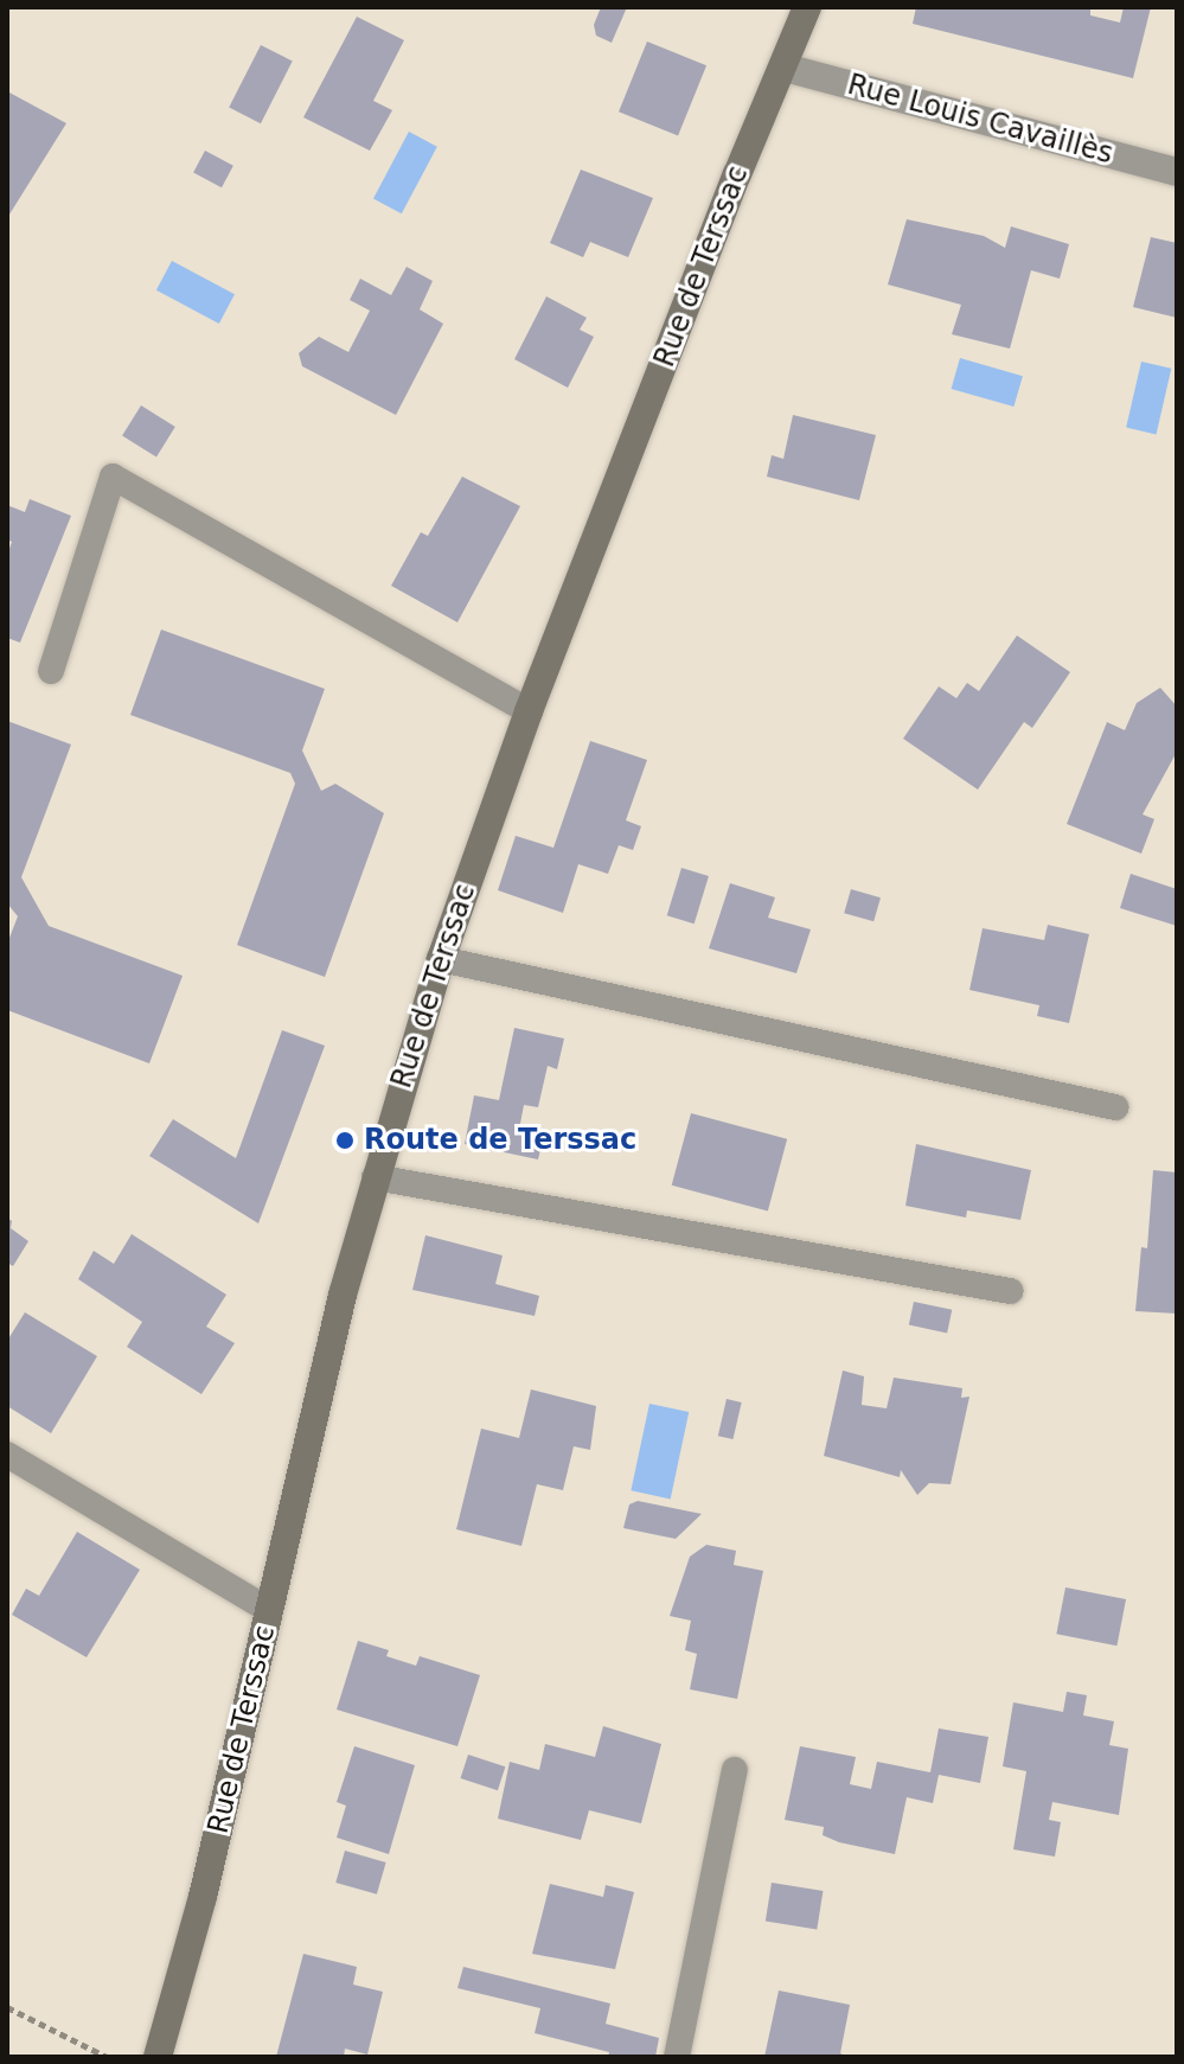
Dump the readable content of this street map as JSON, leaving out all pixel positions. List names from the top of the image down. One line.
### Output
{"streets":{"street":["Rue Louis Cavaillès","Rue de Terssac"]},"crossings":[["Rue Louis Cavaillès","Rue de Terssac"]],"places":["Route de Terssac"]}
